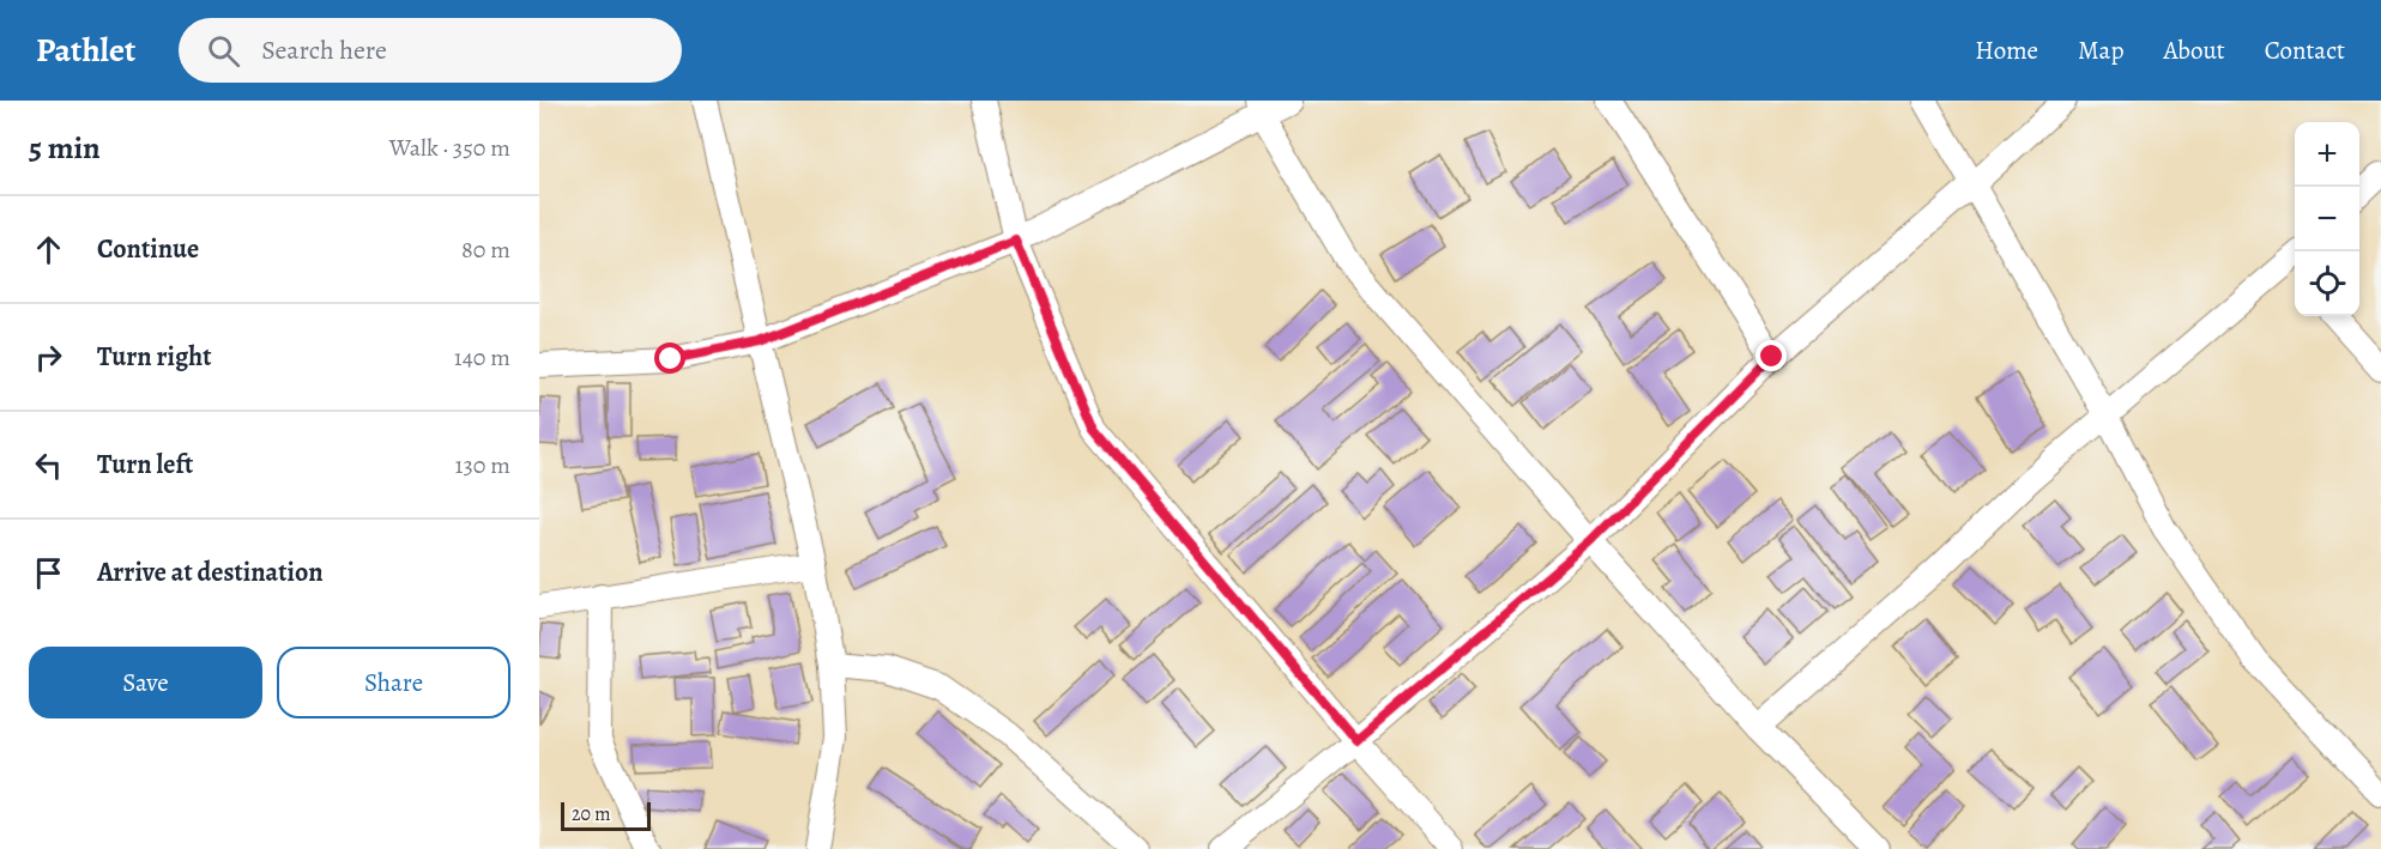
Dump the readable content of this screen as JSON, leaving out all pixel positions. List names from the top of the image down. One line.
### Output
{"scale_bar":"20 m","page":{"header":"Pathlet","search":"Search here","nav":["Home","Map","About","Contact"],"heading":["5 min","Walk · 350 m"],"map_buttons":["+","−"],"list":[["Continue","80 m"],["Turn right","140 m"],["Turn left","130 m"],"Arrive at destination"],"buttons":["Save","Share"],"scale":"20 m"}}
